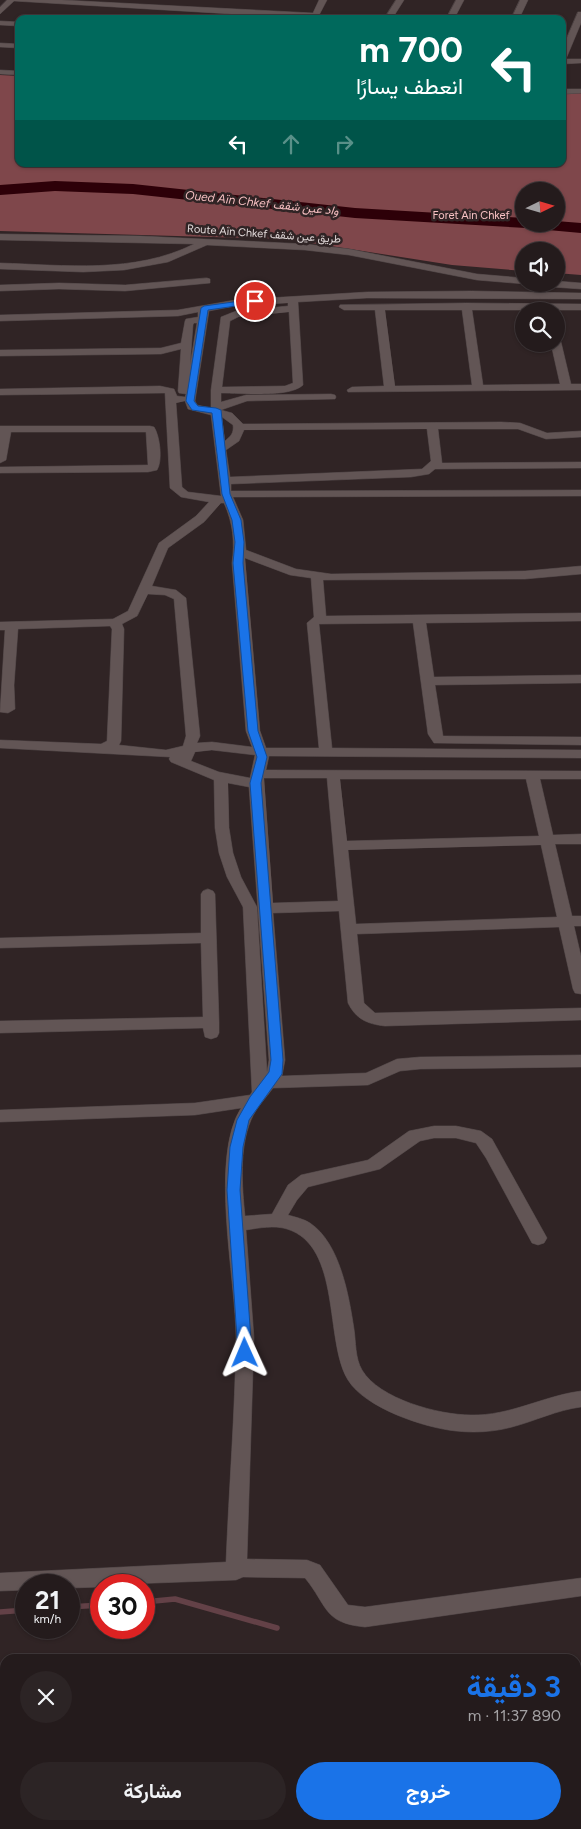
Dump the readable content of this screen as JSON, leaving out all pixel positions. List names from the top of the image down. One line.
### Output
{"streets":{"street":["Route Aïn Chkef طريق عين شقف"]},"water":["Oued Aïn Chkef واد عين شقف"],"parks":["Foret Ain Chkef"],"north":"right","page":{"turn":["700 m","انعطف يسارًا"],"speed":"21 km/h","limit":"30","heading":["3 دقيقة","890 m · 11:37"],"buttons":["خروج","مشاركة"]}}
